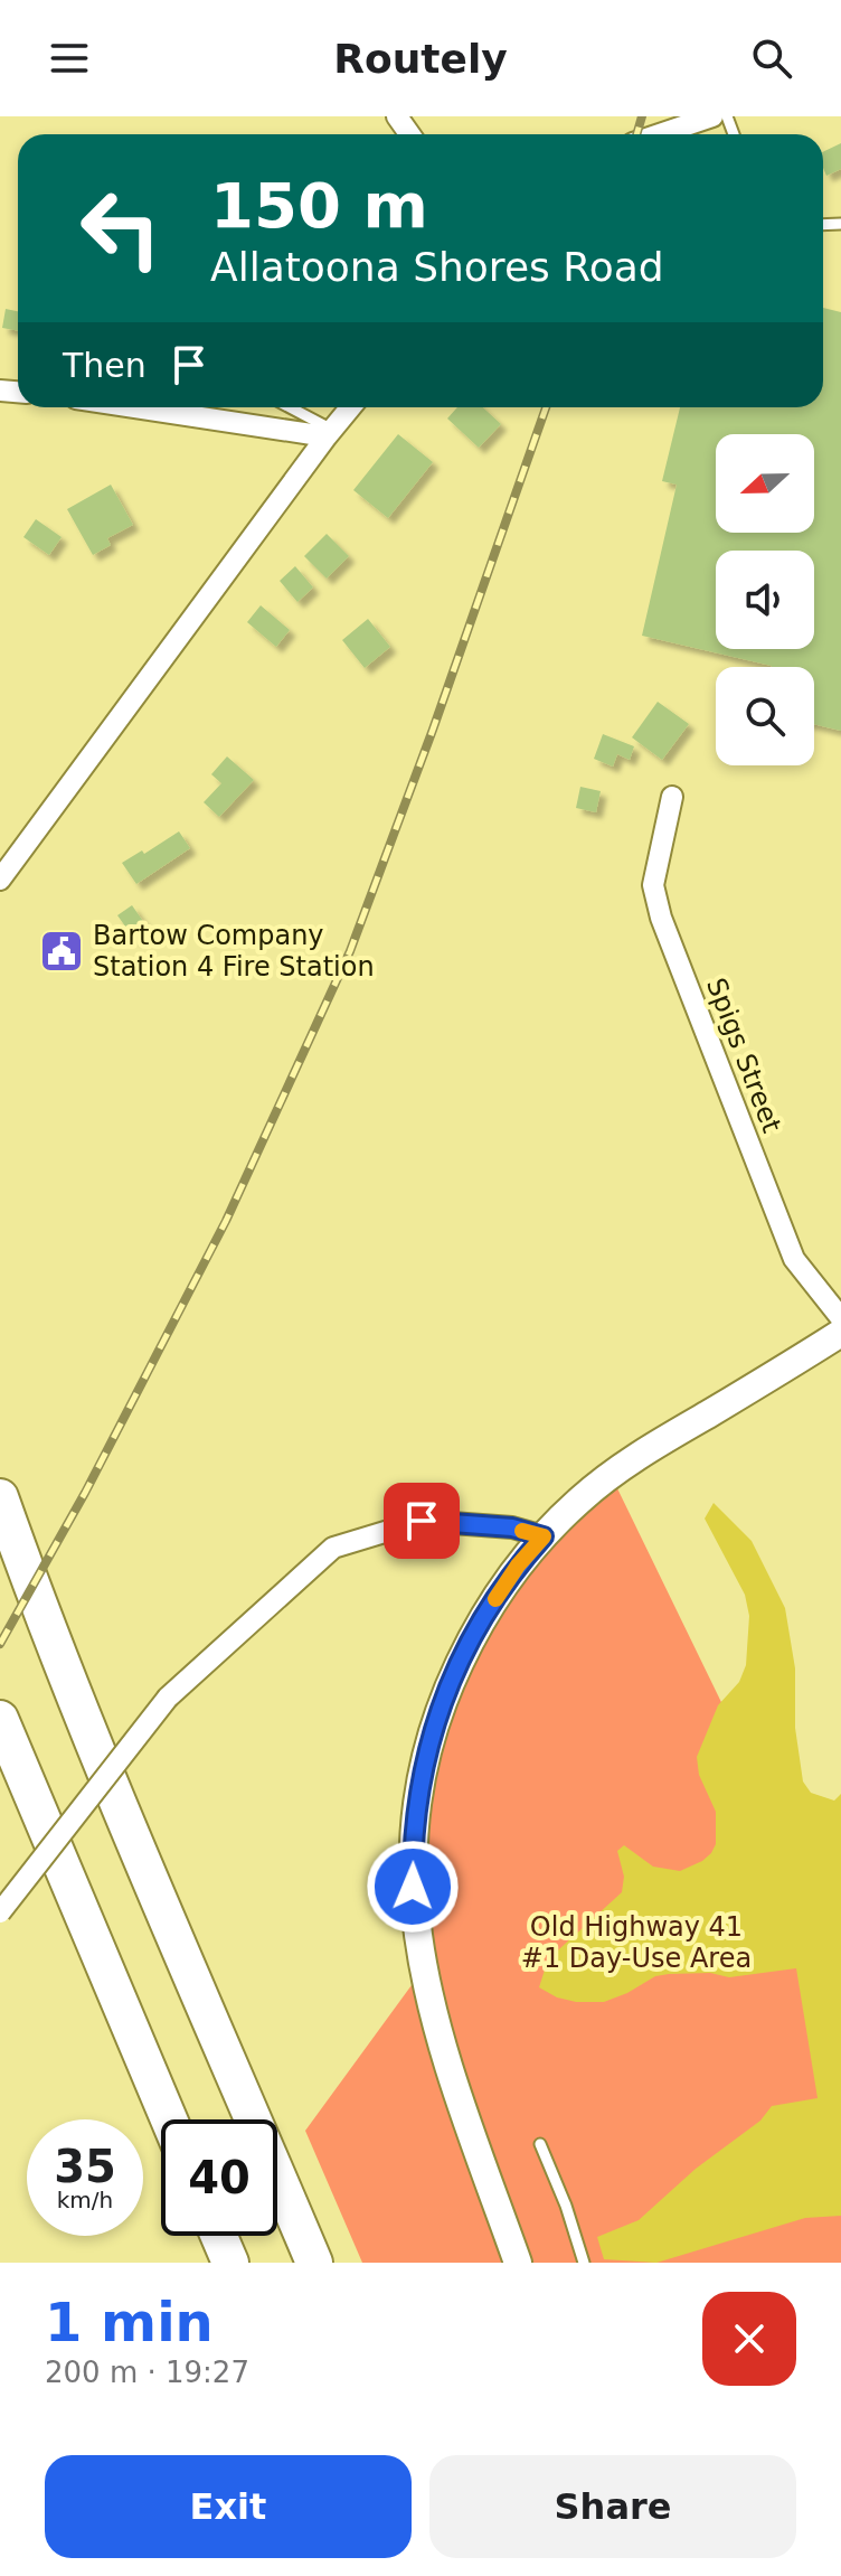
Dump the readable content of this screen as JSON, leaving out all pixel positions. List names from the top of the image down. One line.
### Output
{"streets":{"street":["Spigs Street"]},"parks":["Old Highway 41 #1 Day-Use Area"],"places":{"public building":["Bartow Company Station 4 Fire Station"]},"north":"left","page":{"header":"Routely","turn":["150 m","Allatoona Shores Road"],"then":"Then","speed":"35 km/h","limit":"40","heading":["1 min","200 m · 19:27"],"buttons":["Exit","Share"]}}
